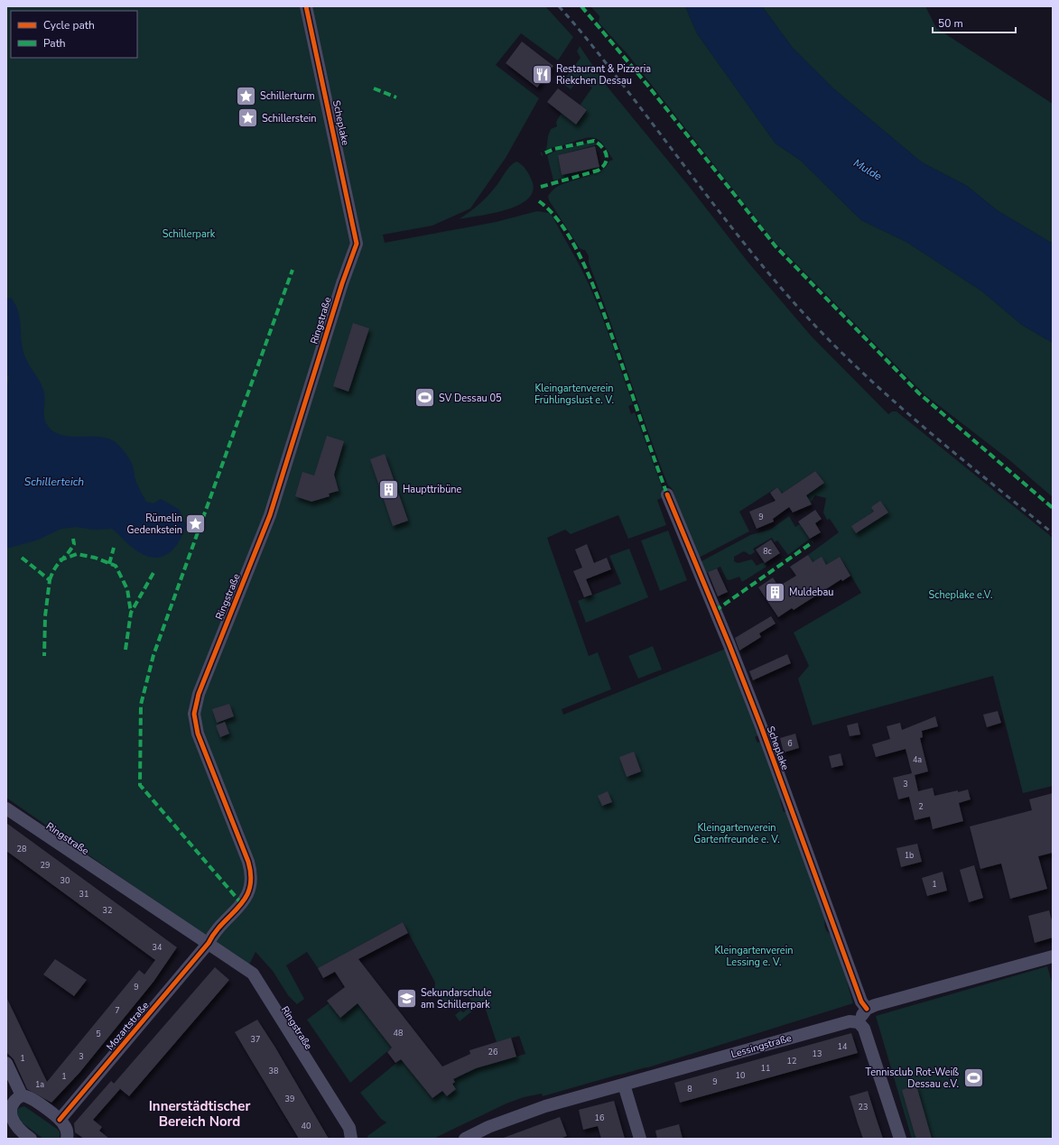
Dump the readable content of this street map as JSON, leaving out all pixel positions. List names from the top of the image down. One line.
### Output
{"streets":{"street":["Scheplake","Ringstraße","Mozartstraße","Lessingstraße"]},"crossings":[["Scheplake","Ringstraße"],["Ringstraße","Mozartstraße"]],"districts":["Innerstädtischer Bereich Nord"],"water":["Mulde","Schillerteich"],"parks":["Schillerpark","Kleingartenverein Frühlingslust e. V.","Scheplake e.V.","Kleingartenverein Gartenfreunde e. V.","Kleingartenverein Lessing e. V."],"places":{"restaurant":["Restaurant & Pizzeria Riekchen Dessau"],"place":["Schillerturm","Schillerstein","Rümelin Gedenkstein"],"sports":["SV Dessau 05","Tennisclub Rot-Weiß Dessau e.V."],"building":["Haupttribüne","Muldebau"],"school or university":["Sekundarschule am Schillerpark"]},"house_numbers":["9","8c","6","4a","3","2","28","1b","29","30","1","31","32","34","9","7","48","5","37","14","26","13","3","1","12","11","38","10","1","9","1a","8","39","23","16","40"],"legend":["Cycle path","Path"],"scale_bar":"50 m"}
